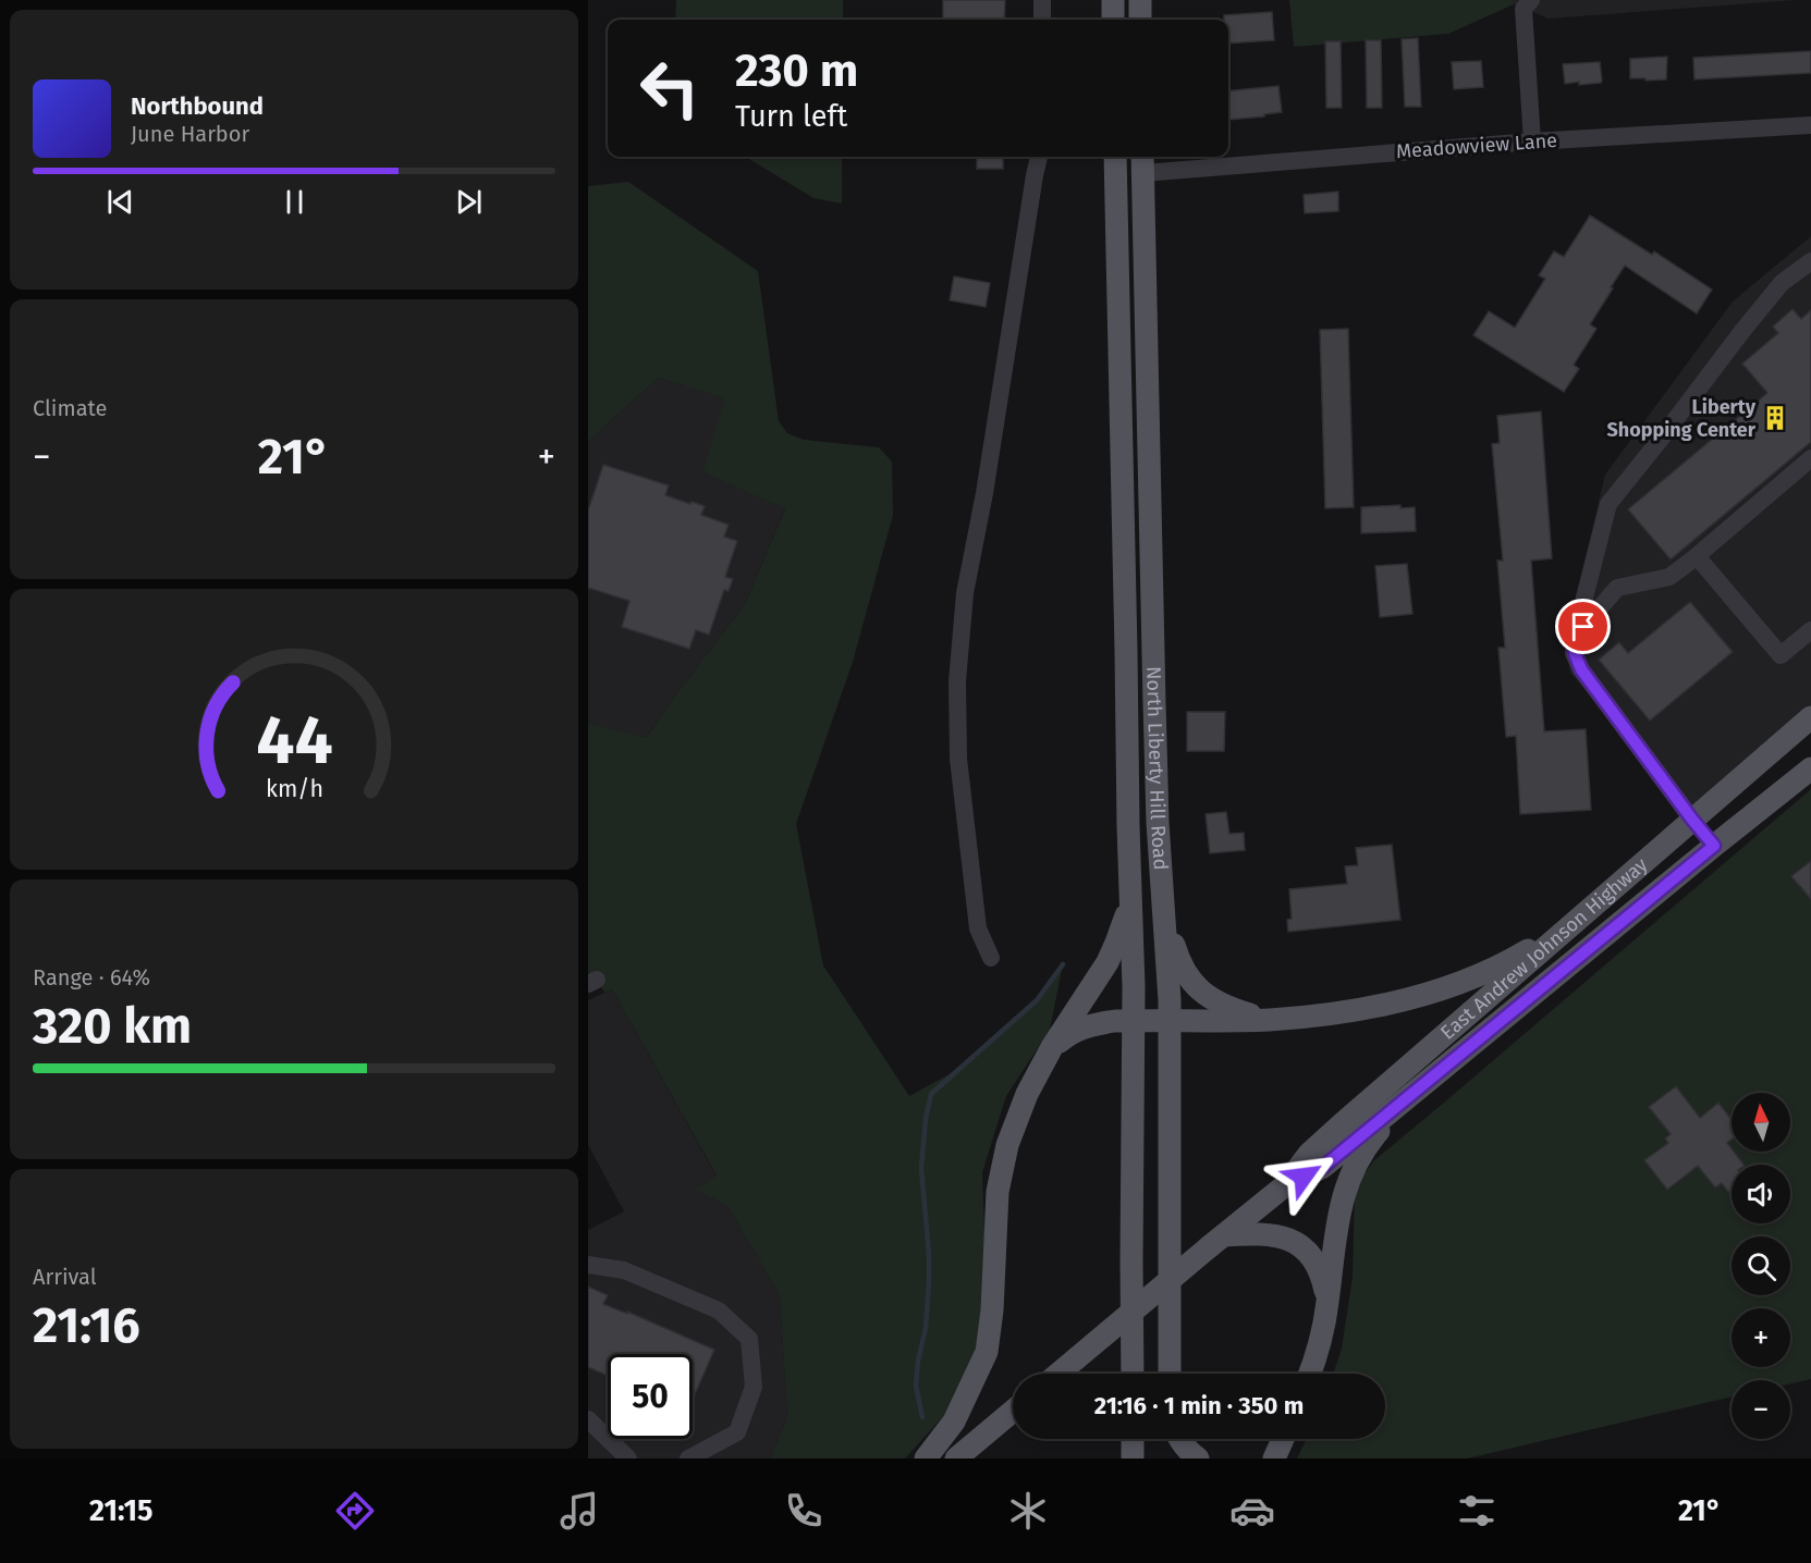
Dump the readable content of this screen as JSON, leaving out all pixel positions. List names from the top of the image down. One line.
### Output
{"streets":{"main road":["North Liberty Hill Road","East Andrew Johnson Highway"],"street":["Meadowview Lane"]},"crossings":[["Meadowview Lane","North Liberty Hill Road"]],"places":{"building":["Liberty Shopping Center"]},"north":"top","page":{"turn":["230 m","Turn left"],"song":["Northbound","June Harbor"],"tile":["Climate",["Range · 64%","320 km"],["Arrival","21:16"]],"heat":["−","21°","+"],"map_buttons":["+","−"],"limit":"50","trip":"21:16 · 1 min · 350 m","tabs":["21:15","21°"],"gauge":["44","km/h"]}}
